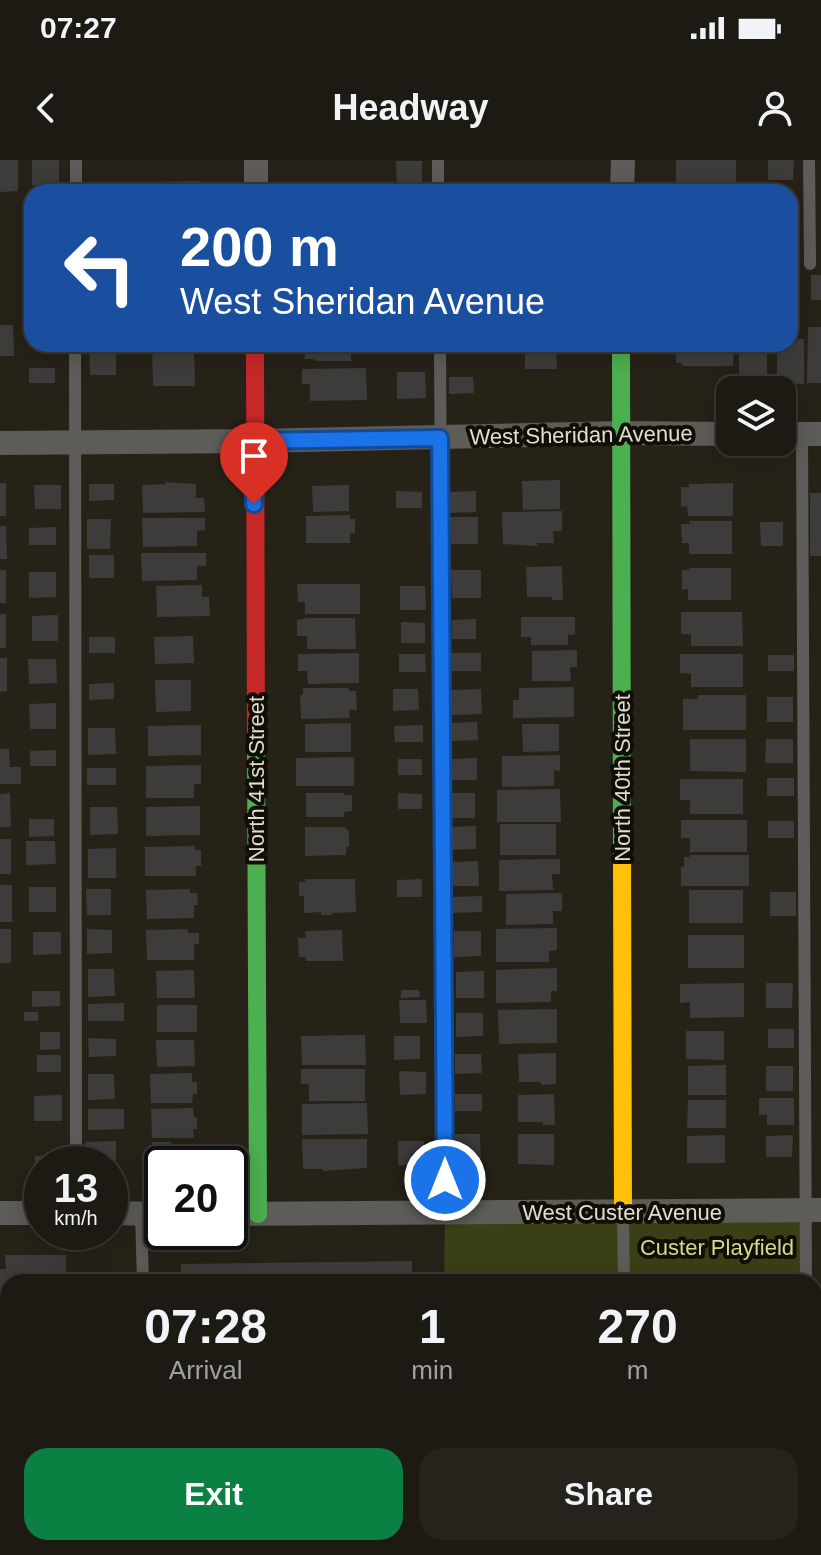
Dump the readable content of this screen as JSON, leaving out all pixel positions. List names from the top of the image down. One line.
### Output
{"streets":{"street":["West Sheridan Avenue","North 40th Street","North 41st Street","West Custer Avenue"]},"crossings":[["West Sheridan Avenue","North 40th Street"],["West Sheridan Avenue","North 41st Street"],["North 40th Street","West Custer Avenue"],["North 41st Street","West Custer Avenue"]],"parks":["Custer Playfield"],"page":{"status":"07:27","header":"Headway","turn":["200 m","West Sheridan Avenue"],"speed":"13 km/h","limit":"20","eta":["07:28","Arrival","1","min","270","m"],"buttons":["Exit","Share"]}}
